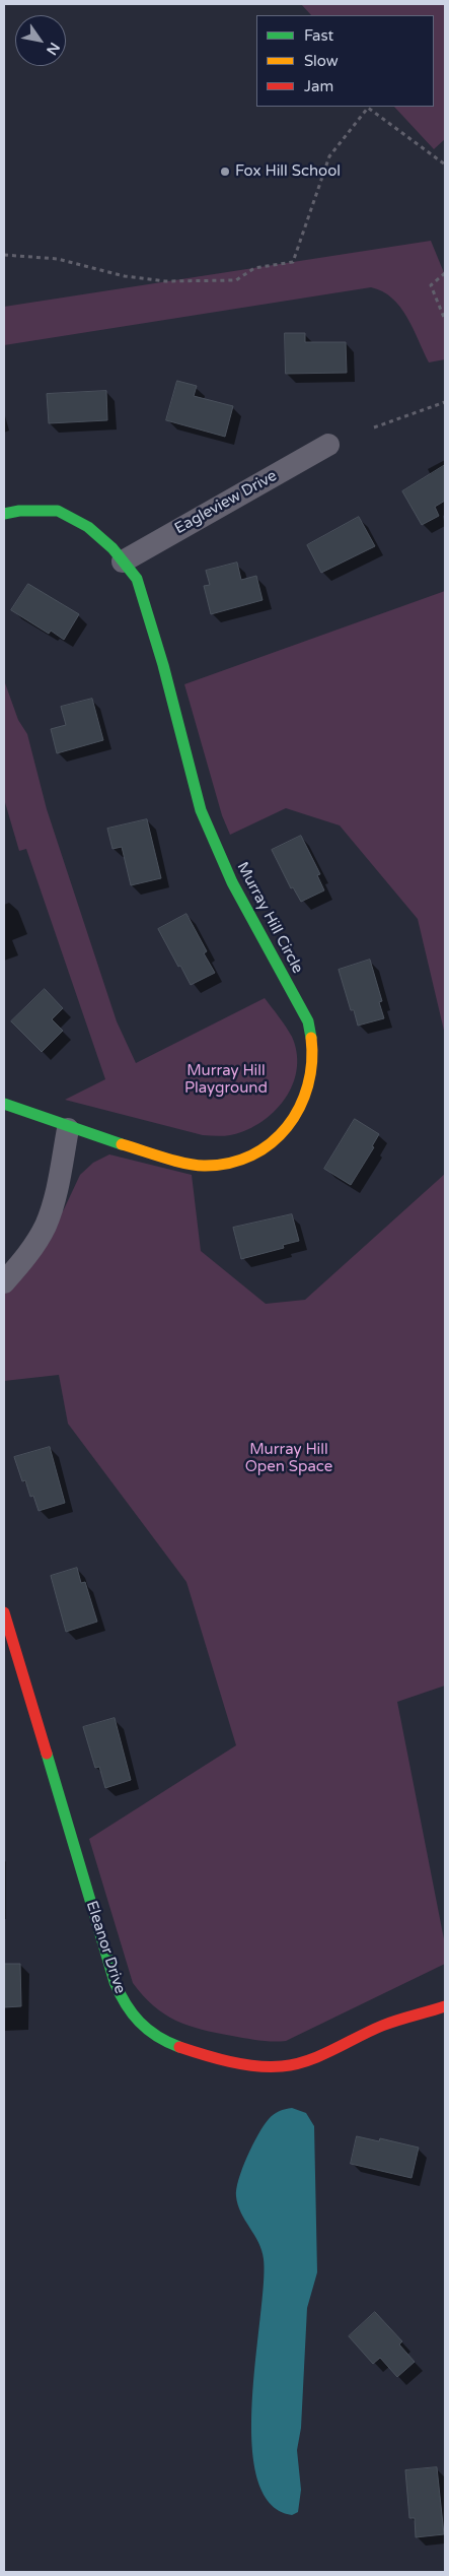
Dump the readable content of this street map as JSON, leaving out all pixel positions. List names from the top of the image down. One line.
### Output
{"streets":{"street":["Eagleview Drive","Murray Hill Circle","Eleanor Drive"]},"crossings":[["Eagleview Drive","Murray Hill Circle"]],"parks":["Murray Hill Playground","Murray Hill Open Space"],"places":["Fox Hill School"],"legend":["Fast","Slow","Jam"],"north":"bottom right"}
